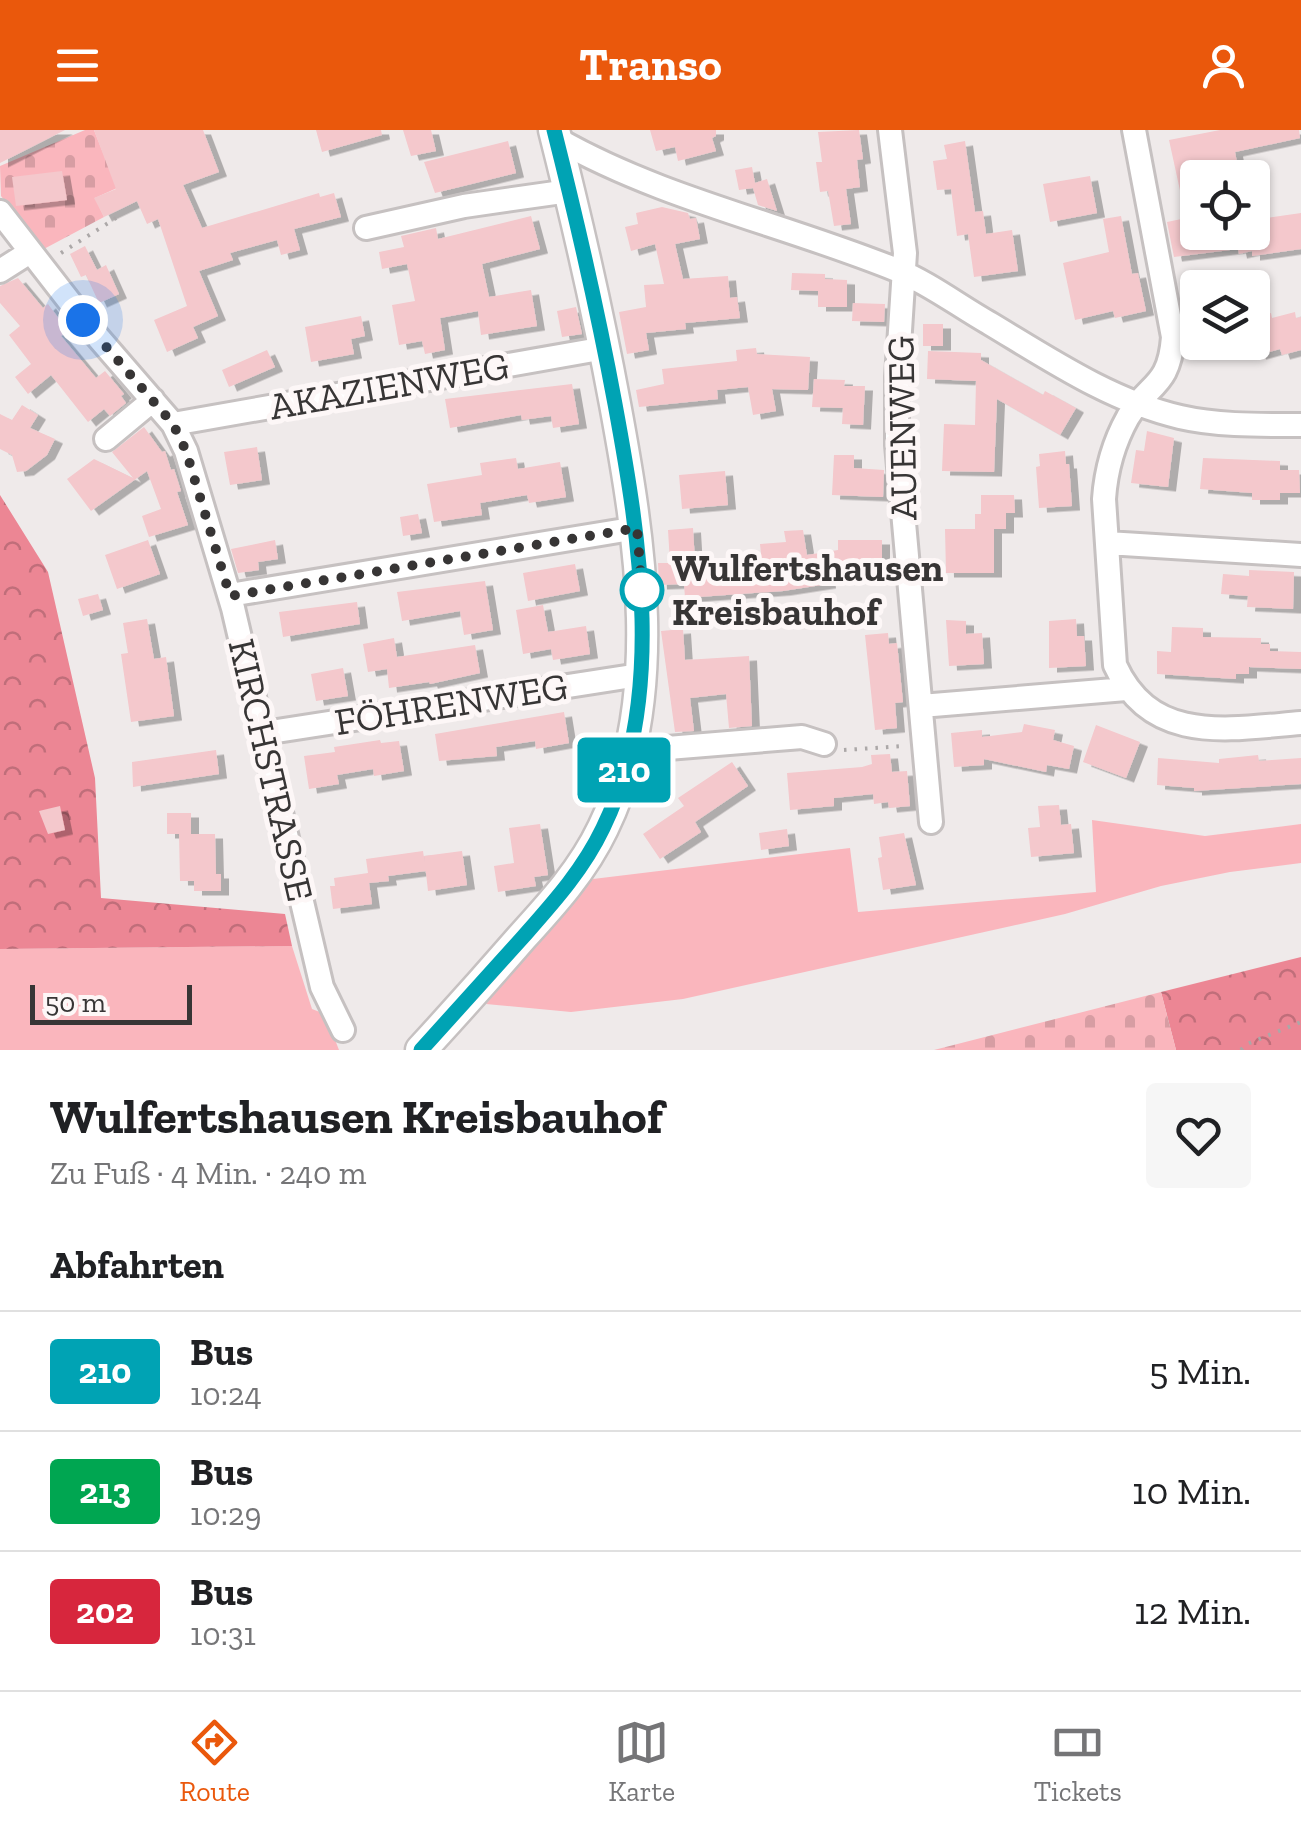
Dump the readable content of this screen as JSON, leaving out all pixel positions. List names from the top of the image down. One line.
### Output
{"streets":{"street":["AKAZIENWEG","AUENWEG","FÖHRENWEG","KIRCHSTRASSE"]},"crossings":[["AKAZIENWEG","KIRCHSTRASSE"],["FÖHRENWEG","KIRCHSTRASSE"]],"places":["Wulfertshausen Kreisbauhof"],"lines":["bus line 210"],"scale_bar":"50 m","page":{"header":"Transo","on_map":"210","scale":"50 m","heading":[["Wulfertshausen Kreisbauhof","Zu Fuß · 4 Min. · 240 m"],"Abfahrten"],"list":[{"mark":"210","name":"Bus","note":"10:24","value":"5 Min."},{"mark":"213","name":"Bus","note":"10:29","value":"10 Min."},{"mark":"202","name":"Bus","note":"10:31","value":"12 Min."}],"tabs":["Route","Karte","Tickets"]}}
